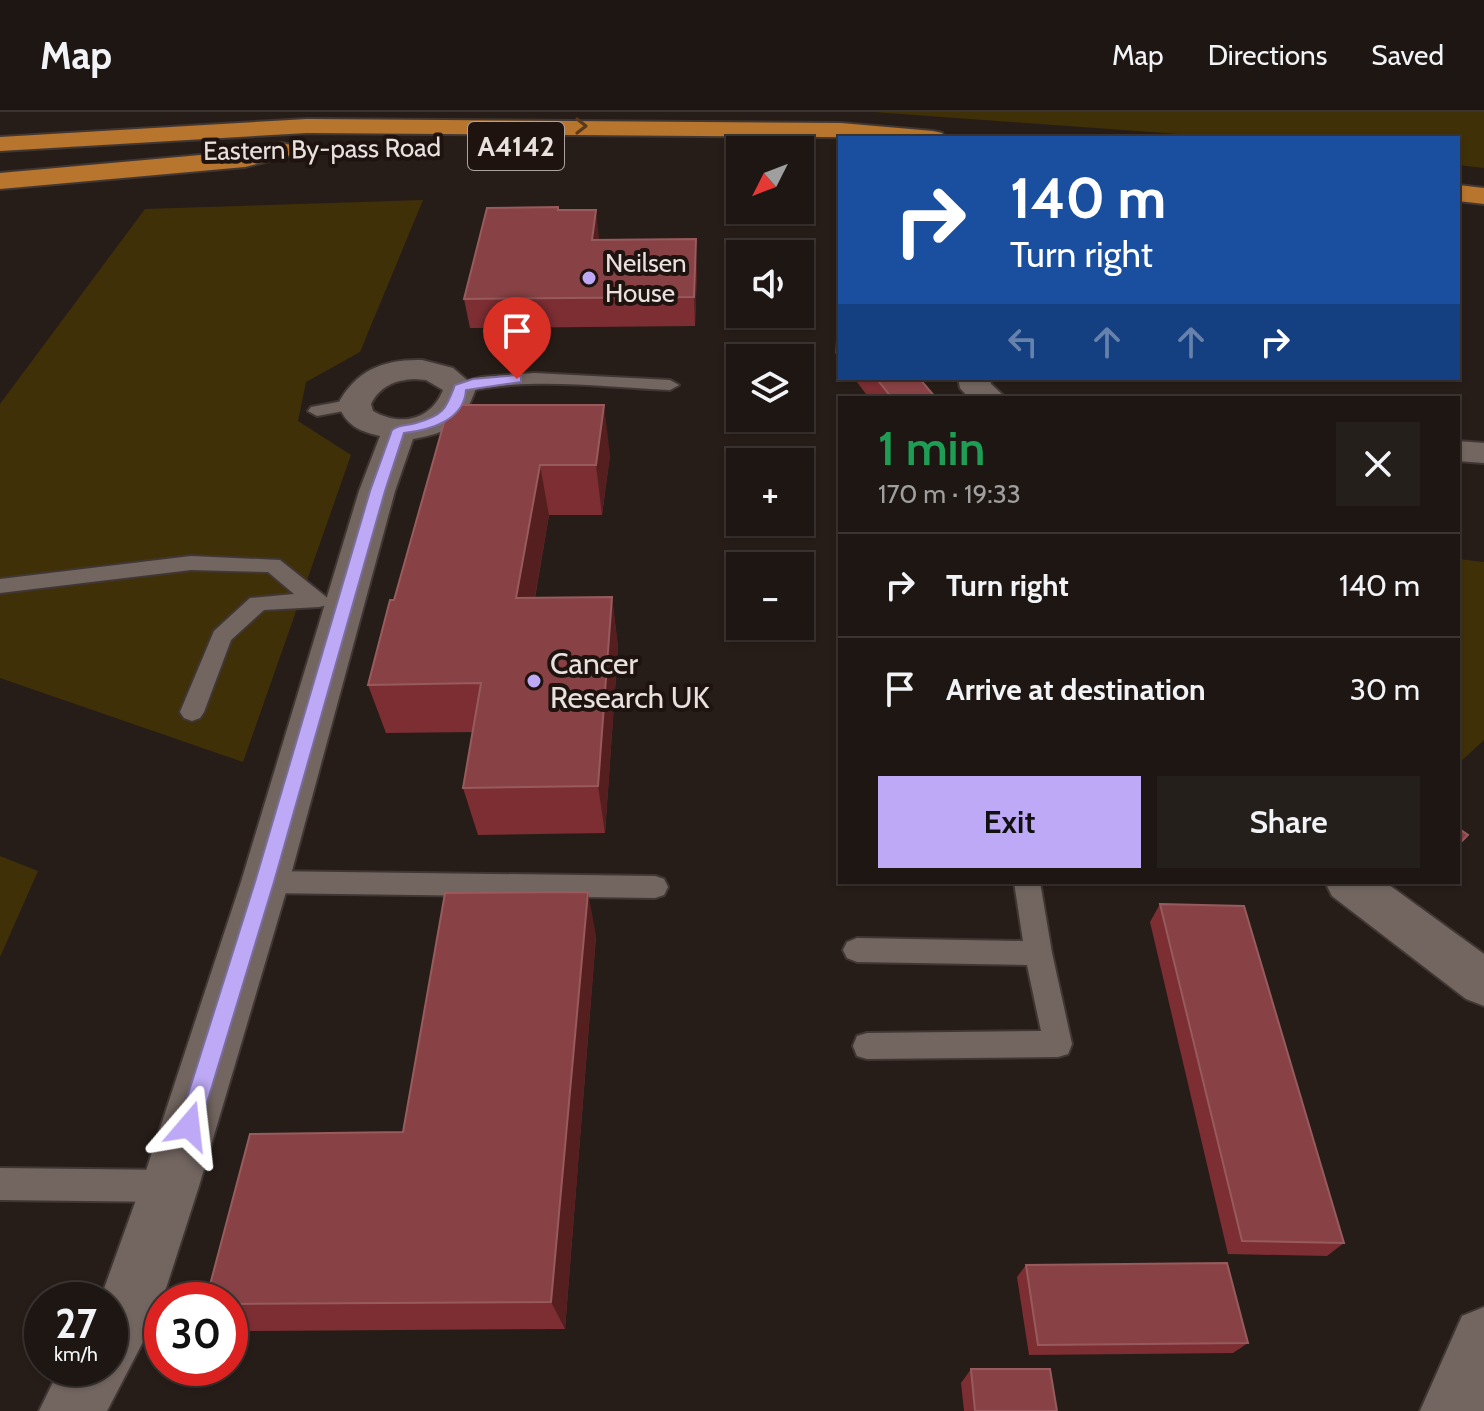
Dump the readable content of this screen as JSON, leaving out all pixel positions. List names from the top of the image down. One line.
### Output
{"streets":{"highway":["A4142","Eastern By-pass Road"]},"places":["Neilsen House","Cancer Research UK"],"north":"bottom left","page":{"header":"Map","nav":["Map","Directions","Saved"],"map_buttons":["+","−"],"turn":["140 m","Turn right"],"heading":["1 min","170 m · 19:33"],"list":[{"name":"Turn right","value":"140 m"},{"name":"Arrive at destination","value":"30 m"}],"buttons":["Exit","Share"],"speed":"27 km/h","limit":"30"}}
